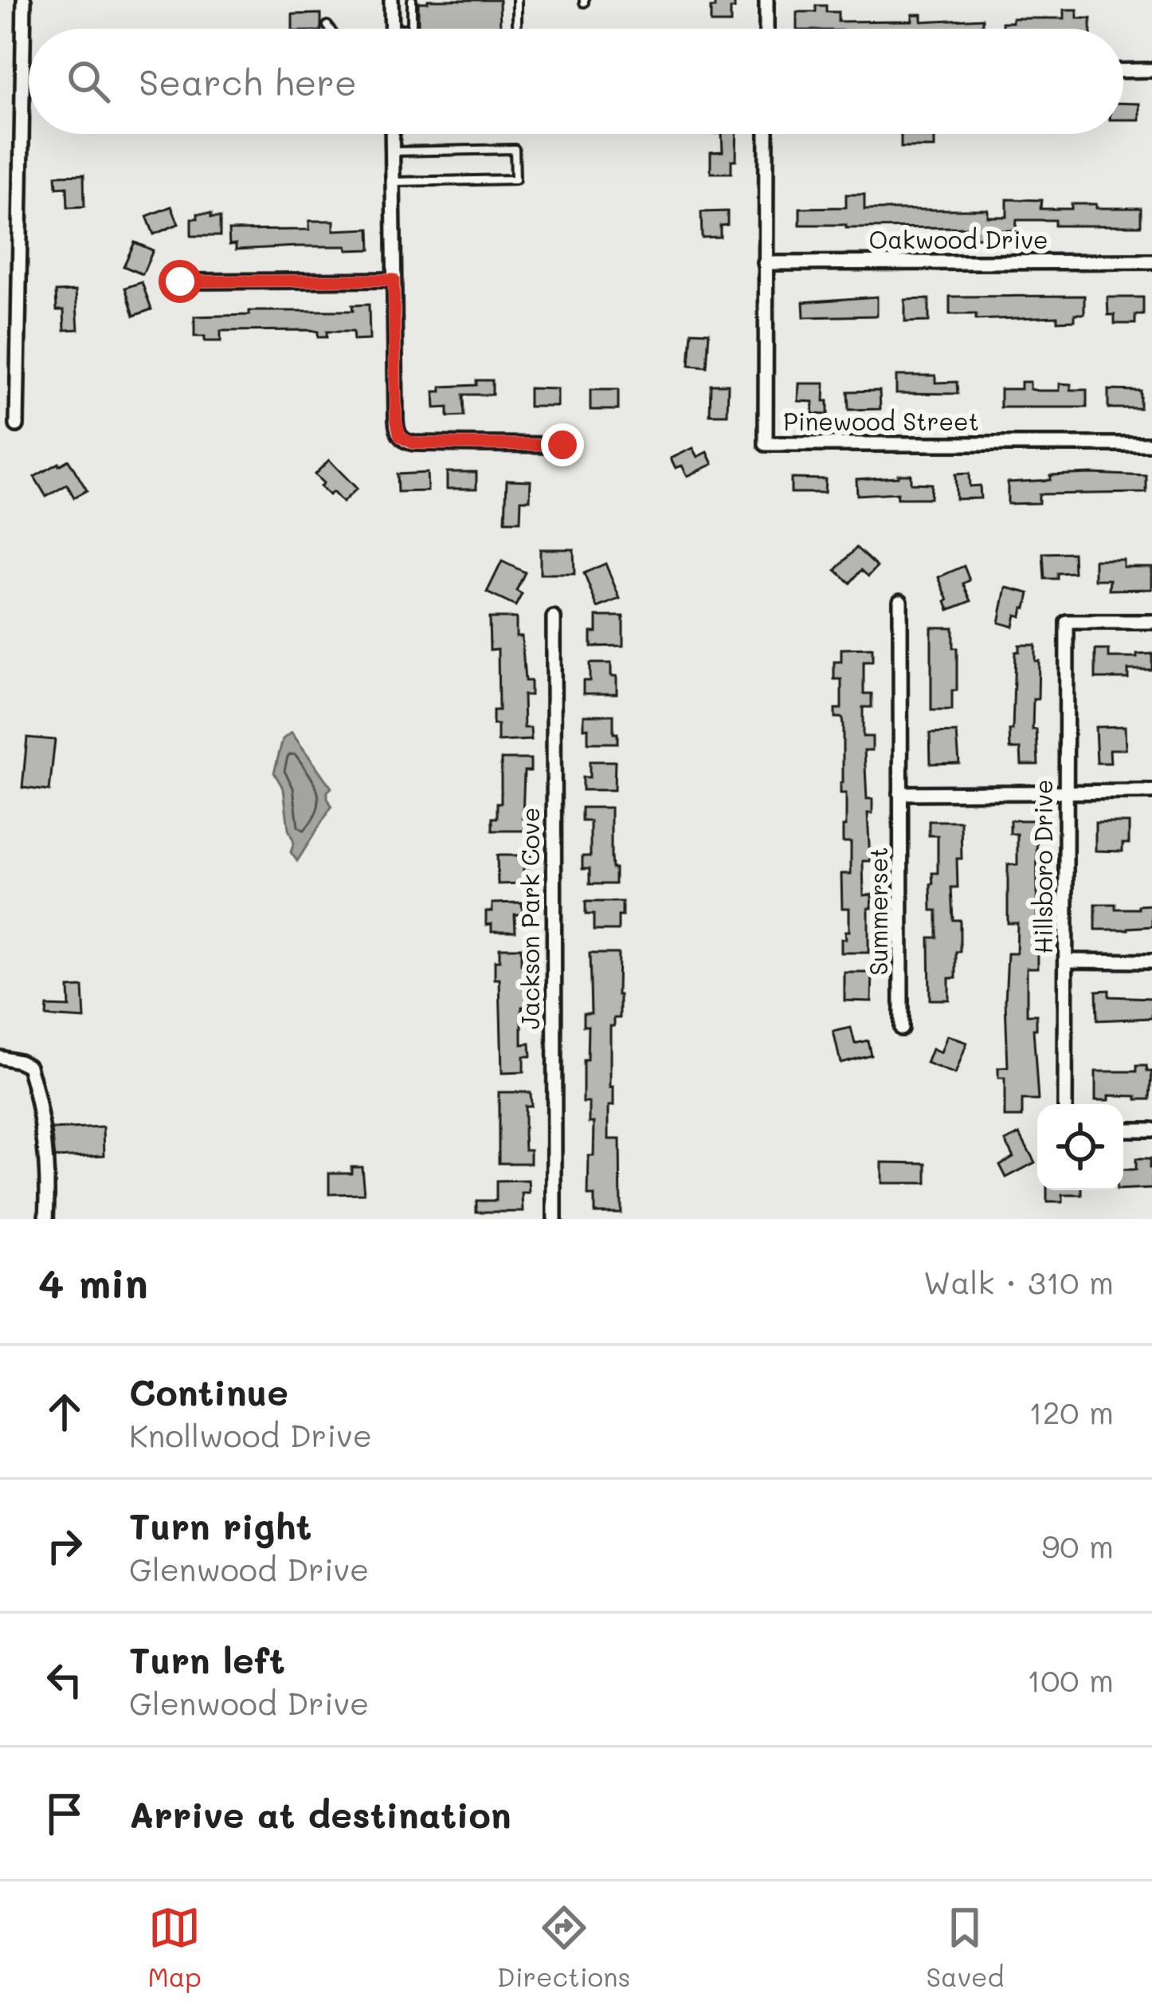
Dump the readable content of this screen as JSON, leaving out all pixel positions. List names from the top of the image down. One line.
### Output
{"streets":{"street":["Oakwood Drive","Pinewood Street","Hillsboro Drive","Summerset","Jackson Park Cove"]},"crossings":[["Oakwood Drive","Pinewood Street"]],"page":{"search":"Search here","heading":["4 min","Walk · 310 m"],"list":[["Continue","Knollwood Drive","120 m"],["Turn right","Glenwood Drive","90 m"],["Turn left","Glenwood Drive","100 m"],"Arrive at destination"],"nav":["Map","Directions","Saved"]}}
